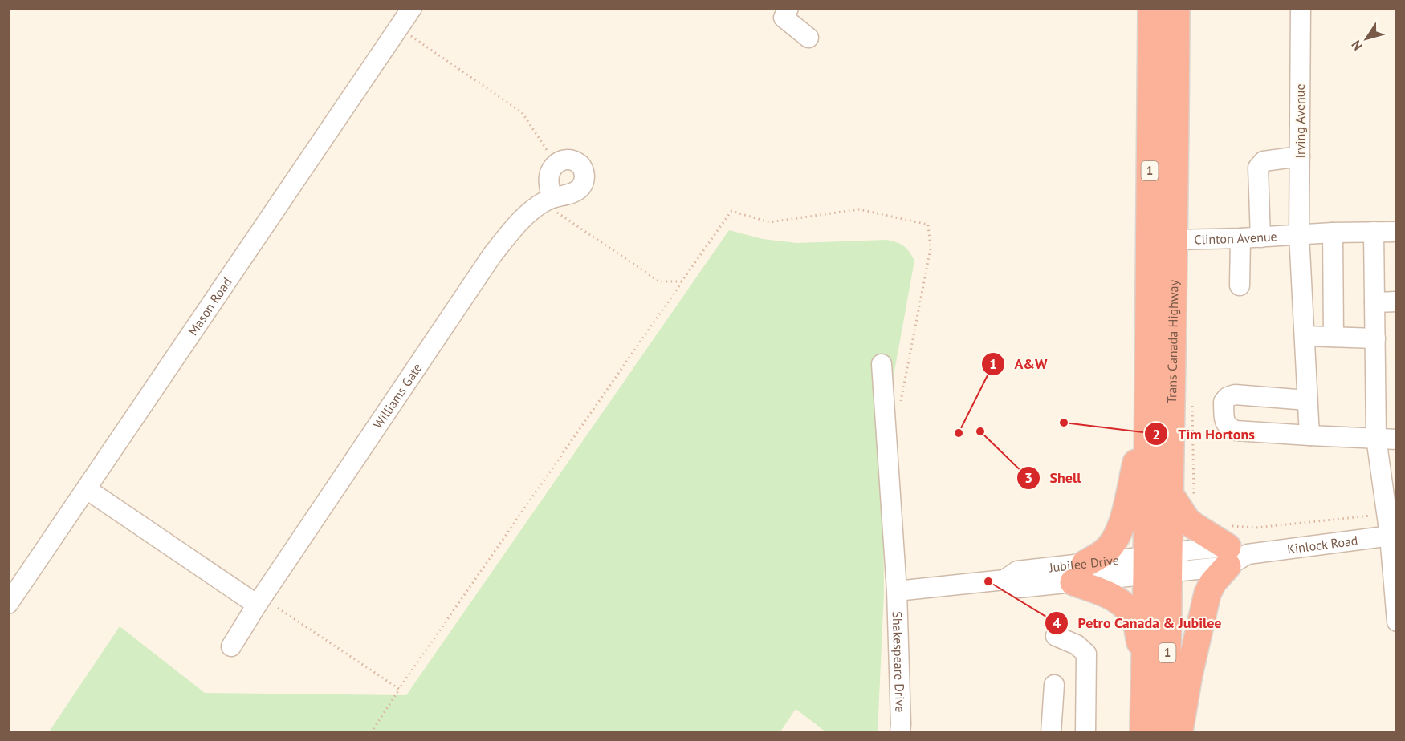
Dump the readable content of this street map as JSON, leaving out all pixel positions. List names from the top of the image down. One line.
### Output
{"streets":{"highway":["1","Trans Canada Highway"],"street":["Irving Avenue","Clinton Avenue","Mason Road","Williams Gate","Kinlock Road","Jubilee Drive","Shakespeare Drive"]},"crossings":[["Irving Avenue","Clinton Avenue"],["Clinton Avenue","Trans Canada Highway"],["Trans Canada Highway","Kinlock Road"],["Trans Canada Highway","Jubilee Drive"],["Kinlock Road","Jubilee Drive"],["Jubilee Drive","Shakespeare Drive"]],"places":["Tim Hortons","Shell","A&W","Petro Canada & Jubilee"],"north":"bottom left"}
